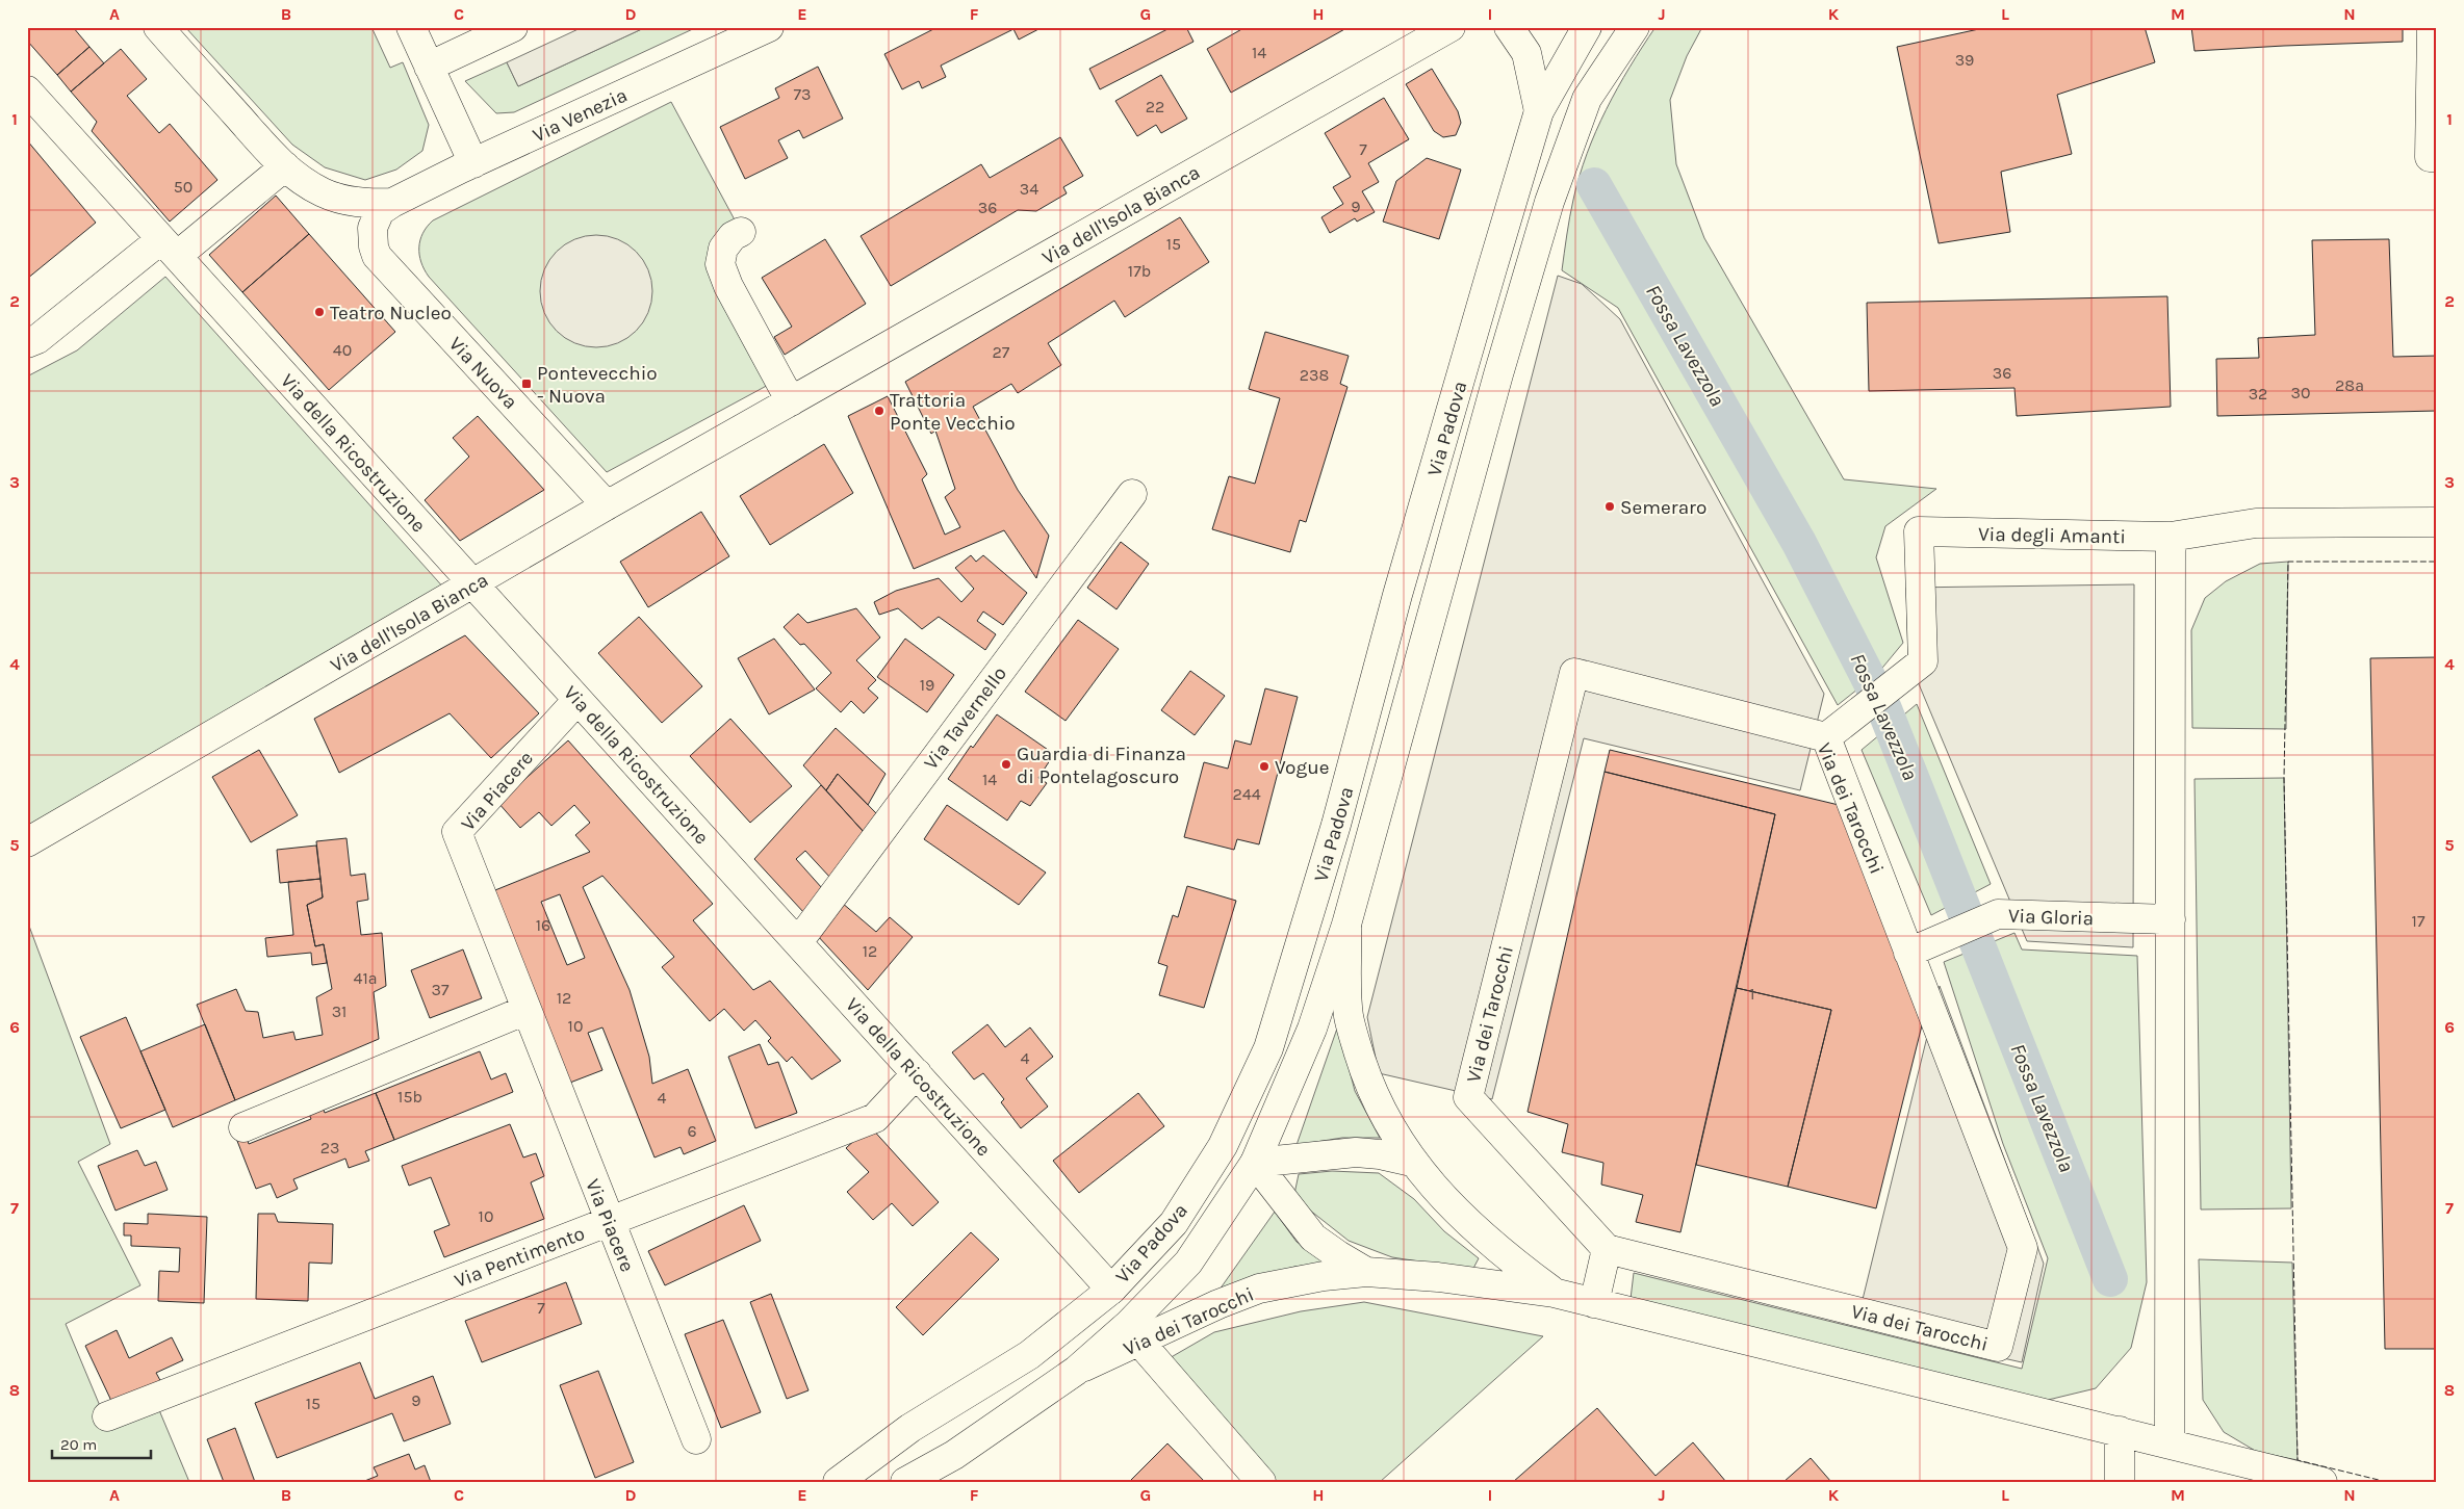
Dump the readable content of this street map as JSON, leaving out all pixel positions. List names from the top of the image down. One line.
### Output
{"streets":{"street":["Via Venezia","Via dell'Isola Bianca","Via Nuova","Via Padova","Via della Ricostruzione","Via degli Amanti","Via Tavernello","Via Piacere","Via dei Tarocchi","Via Gloria","Via Pentimento"]},"crossings":[["Via Venezia","Via Nuova"],["Via dell'Isola Bianca","Via Nuova"],["Via dell'Isola Bianca","Via della Ricostruzione"],["Via Padova","Via della Ricostruzione"],["Via Padova","Via dei Tarocchi"],["Via della Ricostruzione","Via Tavernello"],["Via della Ricostruzione","Via Piacere"],["Via della Ricostruzione","Via dei Tarocchi"],["Via della Ricostruzione","Via Pentimento"],["Via degli Amanti","Via dei Tarocchi"],["Via Piacere","Via Pentimento"],["Via dei Tarocchi","Via Gloria"]],"water":["Fossa Lavezzola"],"places":{"other":["Teatro Nucleo","Trattoria Ponte Vecchio","Semeraro","Guardia di Finanza di Pontelagoscuro","Vogue"],"transit":["Pontevecchio - Nuova"]},"house_numbers":["14","39","73","22","7","50","34","9","36","15","17b","40","27","36","238","28a","30","32","19","14","244","17","16","12","41a","37","1","12","31","10","4","15b","4","6","23","10","7","9","15"],"scale_bar":"20 m","grid":{"columns":["A","B","C","D","E","F","G","H","I","J","K","L","M","N"],"rows":["1","2","3","4","5","6","7","8"]}}
